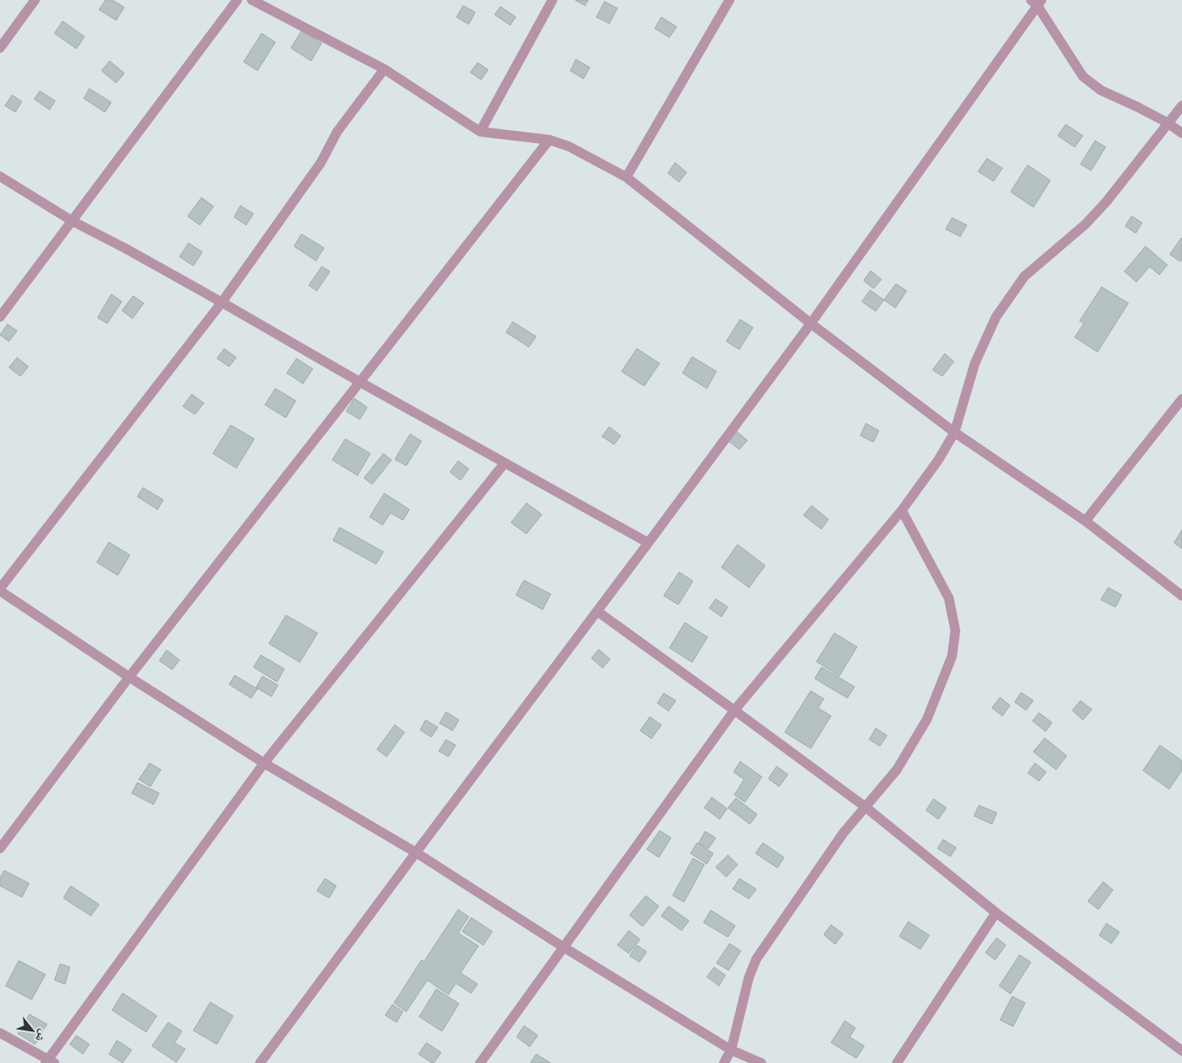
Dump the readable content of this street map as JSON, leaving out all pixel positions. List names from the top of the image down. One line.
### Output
{"north":"bottom right"}
